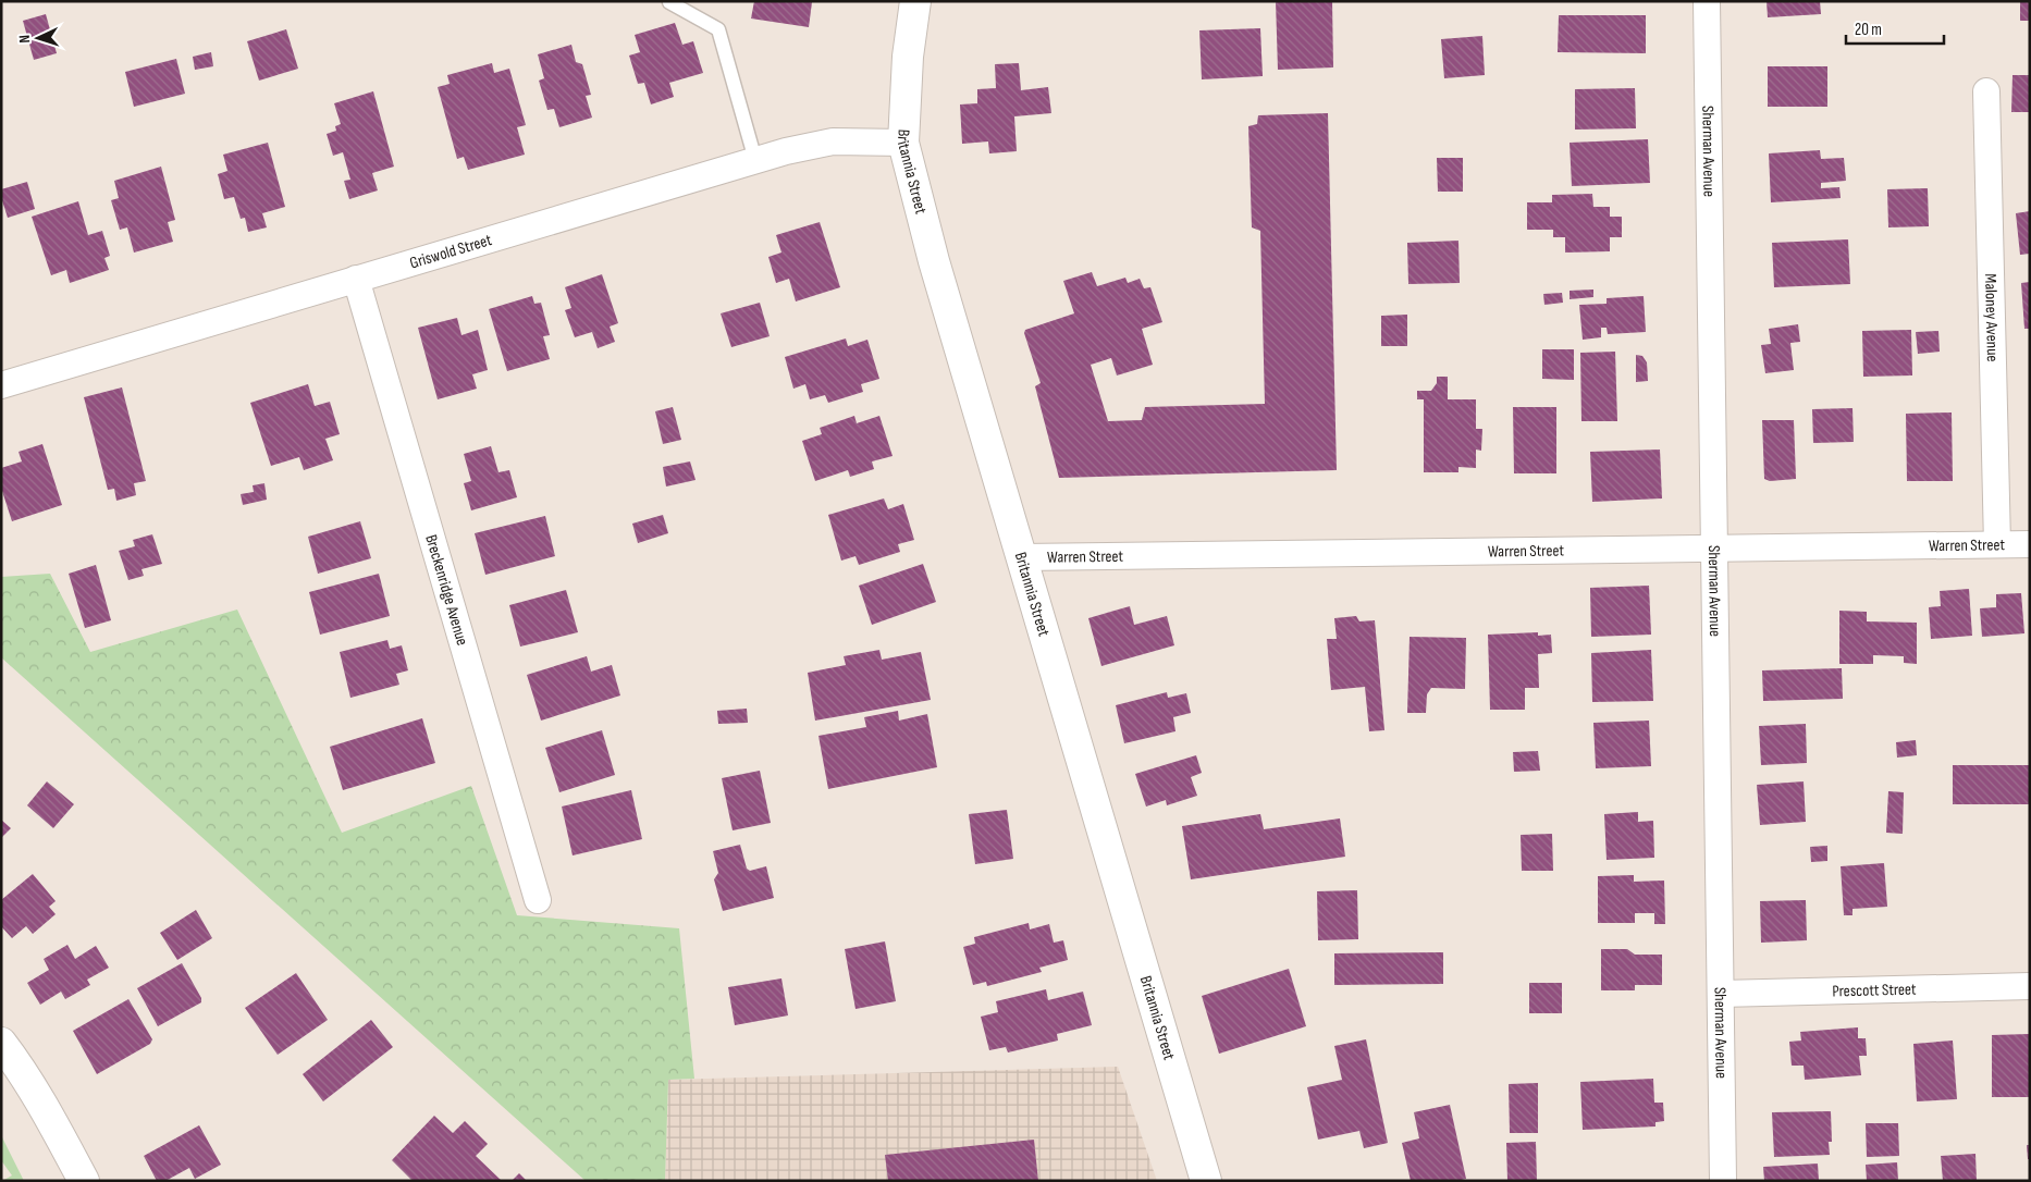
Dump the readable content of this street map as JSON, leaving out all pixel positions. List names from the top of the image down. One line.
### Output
{"streets":{"main road":["Britannia Street"],"street":["Sherman Avenue","Griswold Street","Maloney Avenue","Warren Street","Breckenridge Avenue","Prescott Street"]},"crossings":[["Sherman Avenue","Warren Street"],["Sherman Avenue","Prescott Street"],["Britannia Street","Griswold Street"],["Britannia Street","Warren Street"],["Griswold Street","Breckenridge Avenue"],["Maloney Avenue","Warren Street"]],"scale_bar":"20 m","north":"left"}
